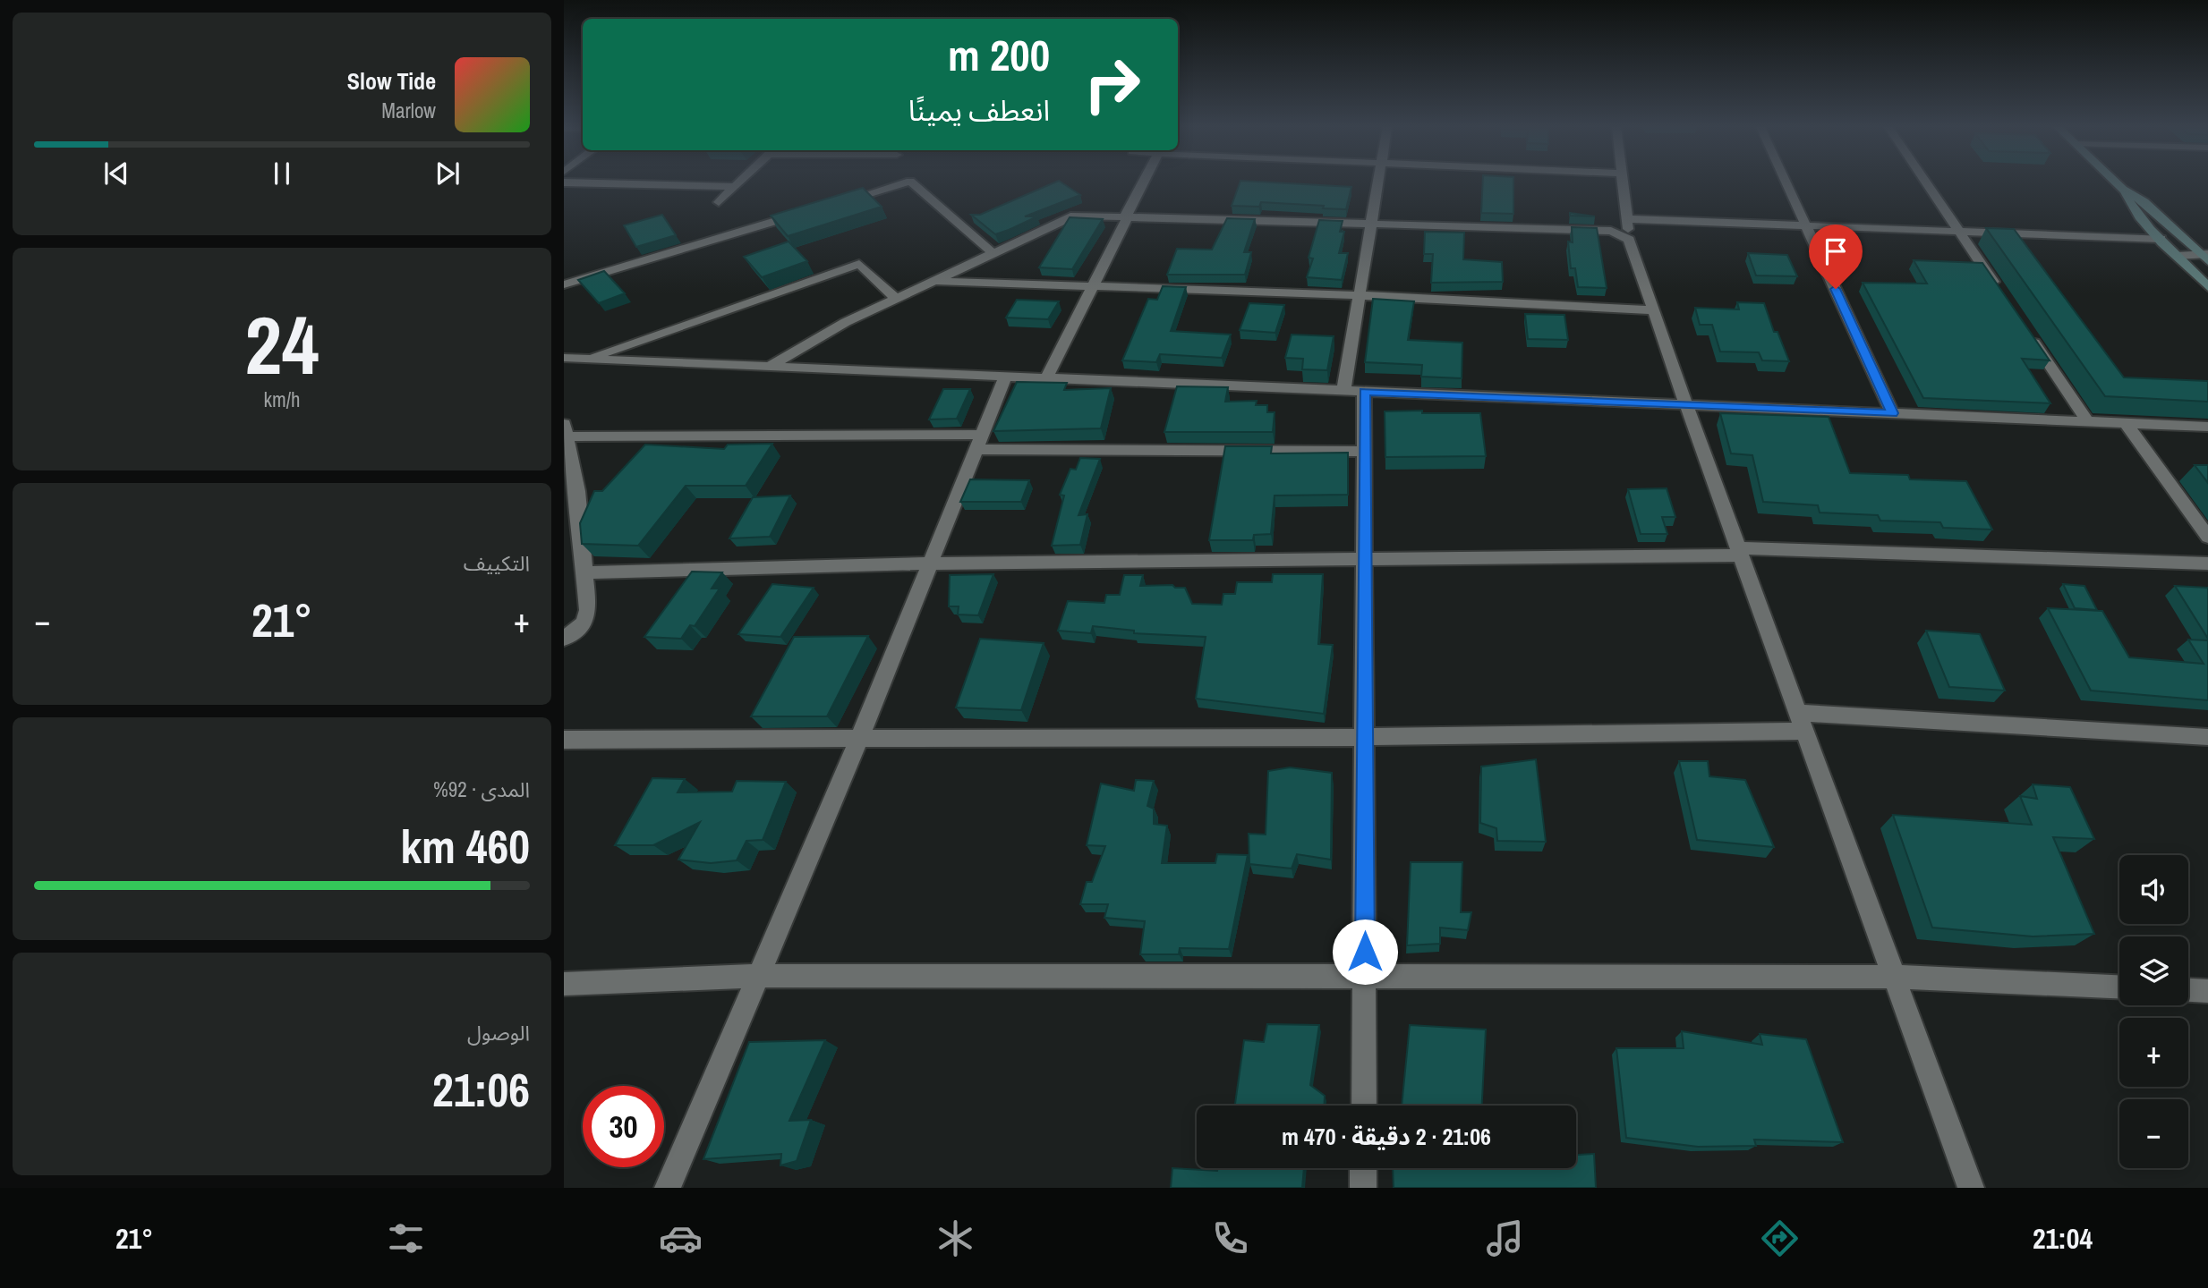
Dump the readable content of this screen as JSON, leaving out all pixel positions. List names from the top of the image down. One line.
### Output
{"page":{"turn":["200 m","انعطف يمينًا"],"song":["Slow Tide","Marlow"],"tile":[["24","km/h"],"التكييف",["المدى · 92%","460 km"],["الوصول","21:06"]],"heat":["−","21°","+"],"map_buttons":["+","−"],"limit":"30","trip":"21:06 · 2 دقيقة · 470 m","tabs":["21:04","21°"]}}
